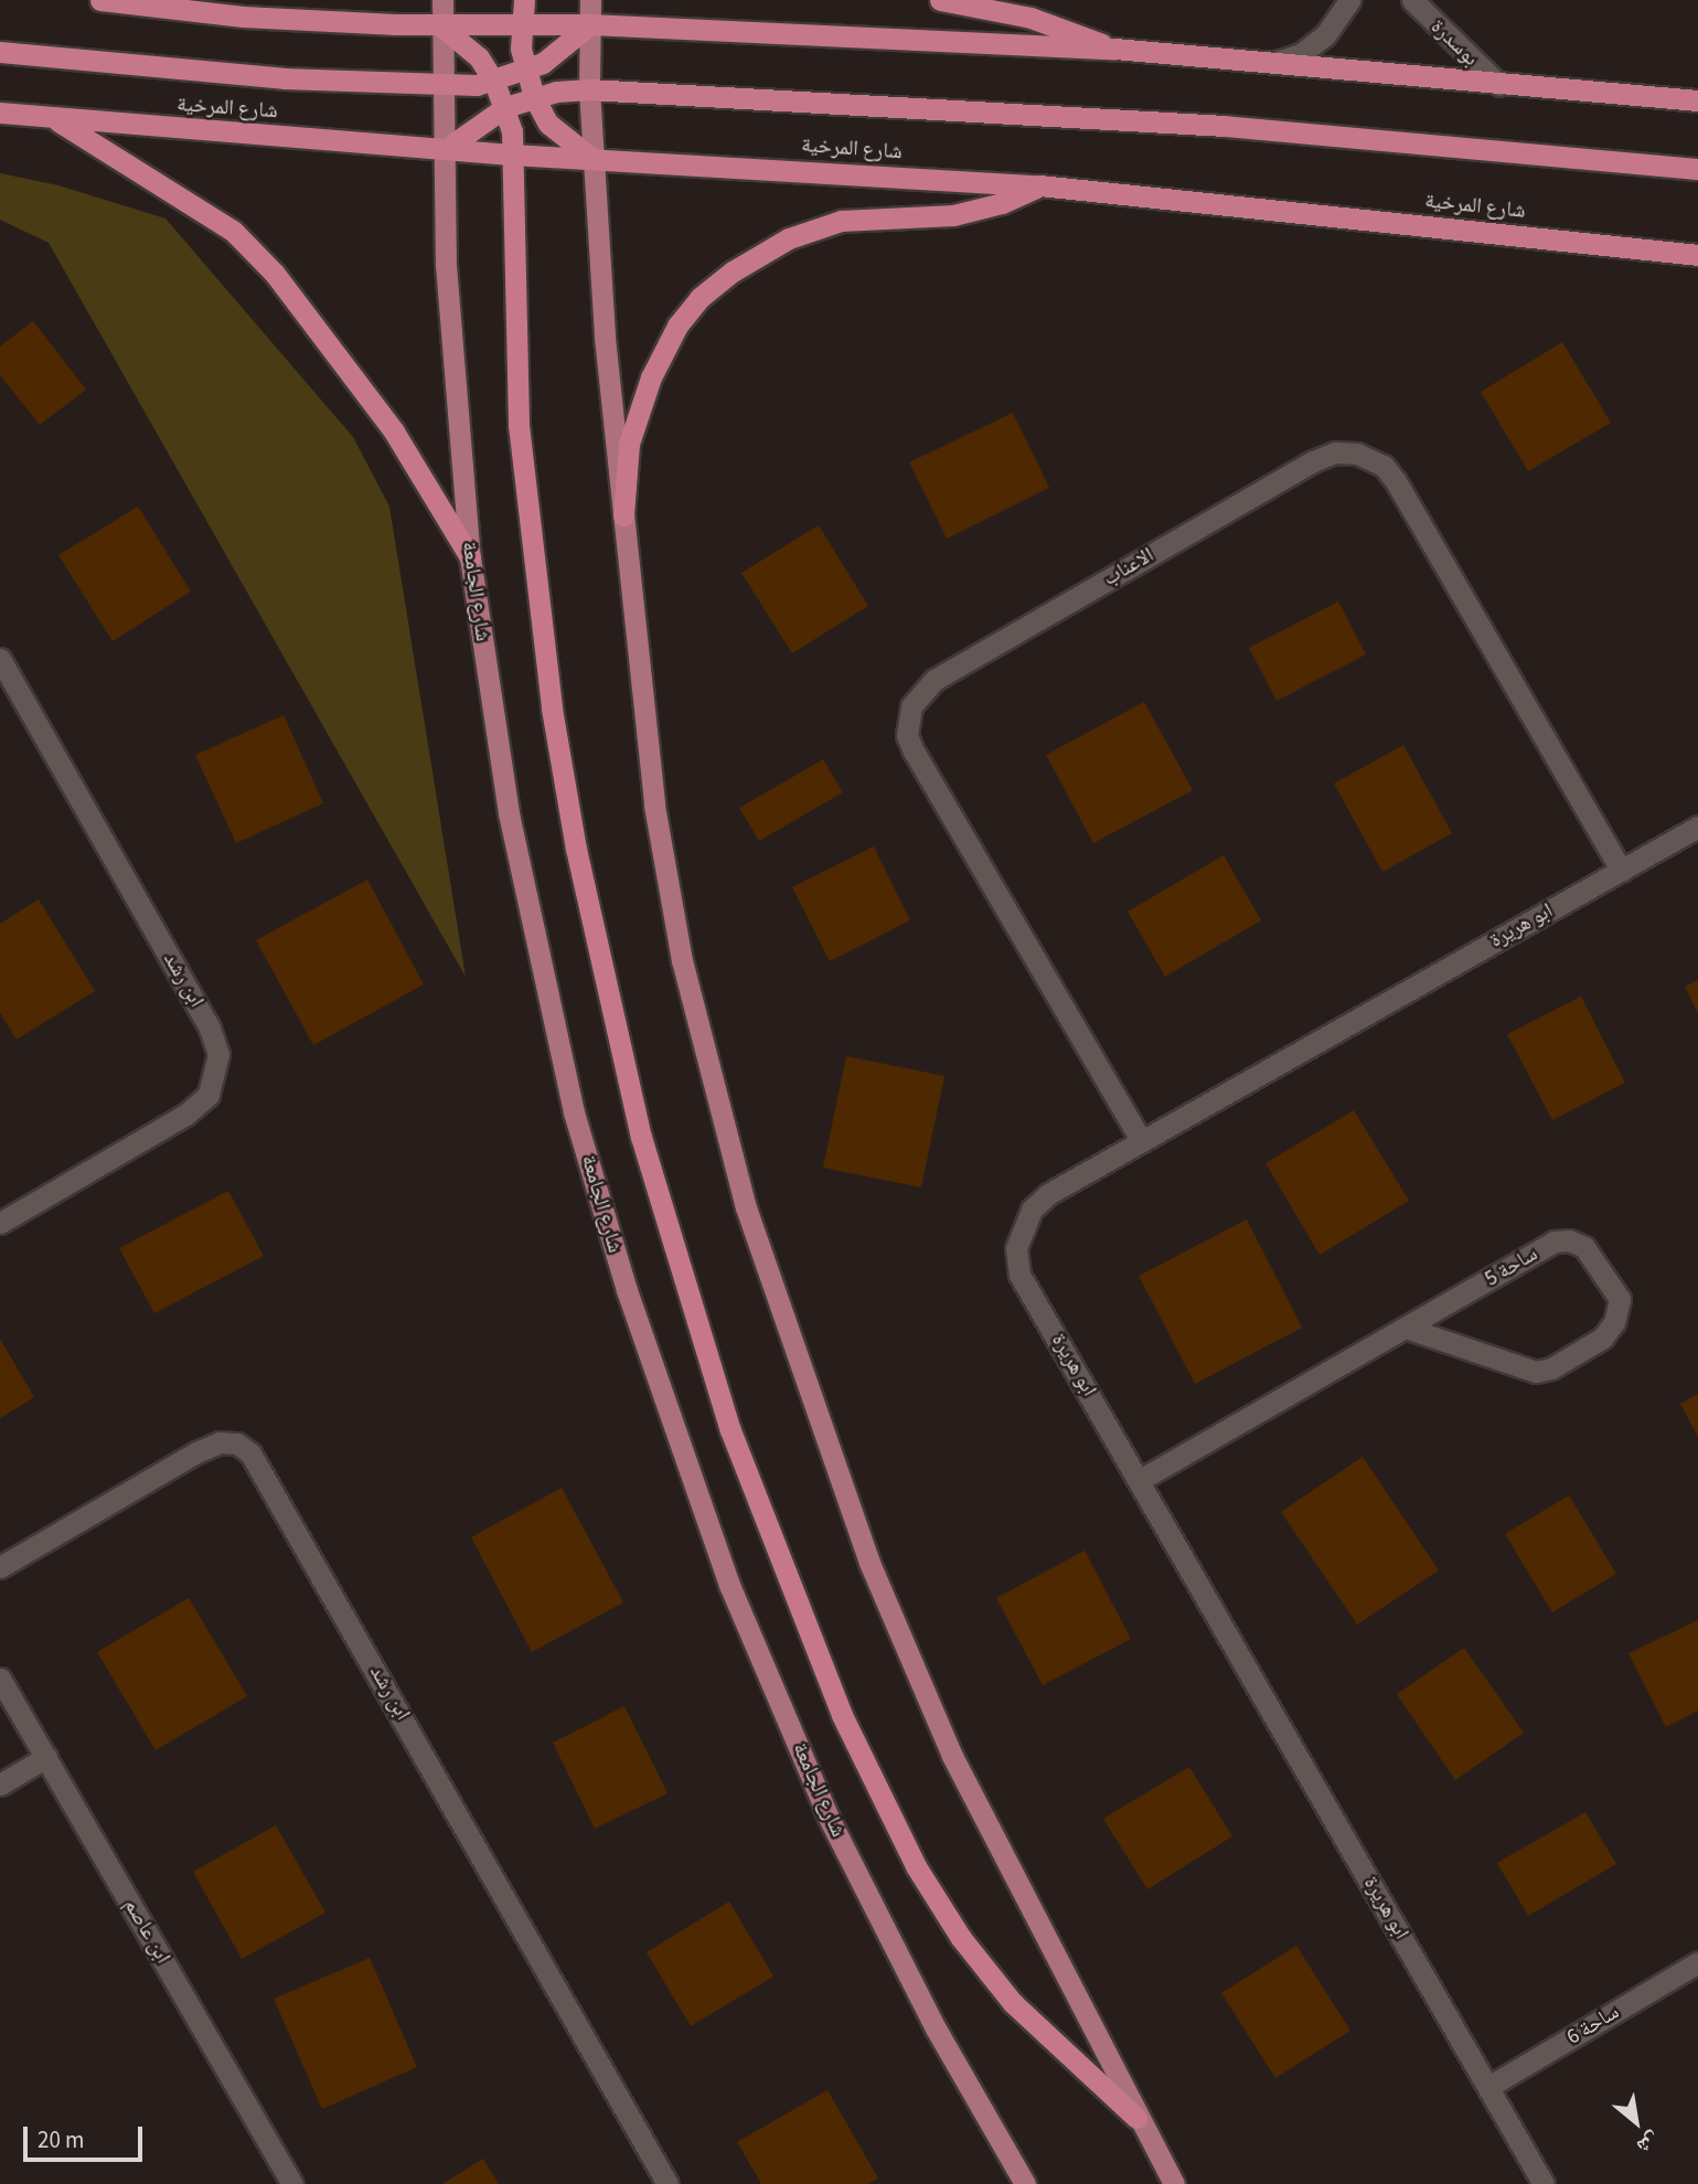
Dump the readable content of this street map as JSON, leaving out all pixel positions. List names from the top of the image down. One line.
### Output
{"streets":{"highway":["شارع المرخية"],"main road":["شارع الجامعة"],"street":["بوسدرة","الاعناب","ابو هريرة","ابن رشد","ساحة 5","ابن عاصم","ساحة 6"]},"crossings":[["شارع المرخية","شارع الجامعة"],["الاعناب","ابو هريرة"],["ابو هريرة","ساحة 5"],["ابو هريرة","ساحة 6"]],"scale_bar":"20 m","north":"bottom right"}
